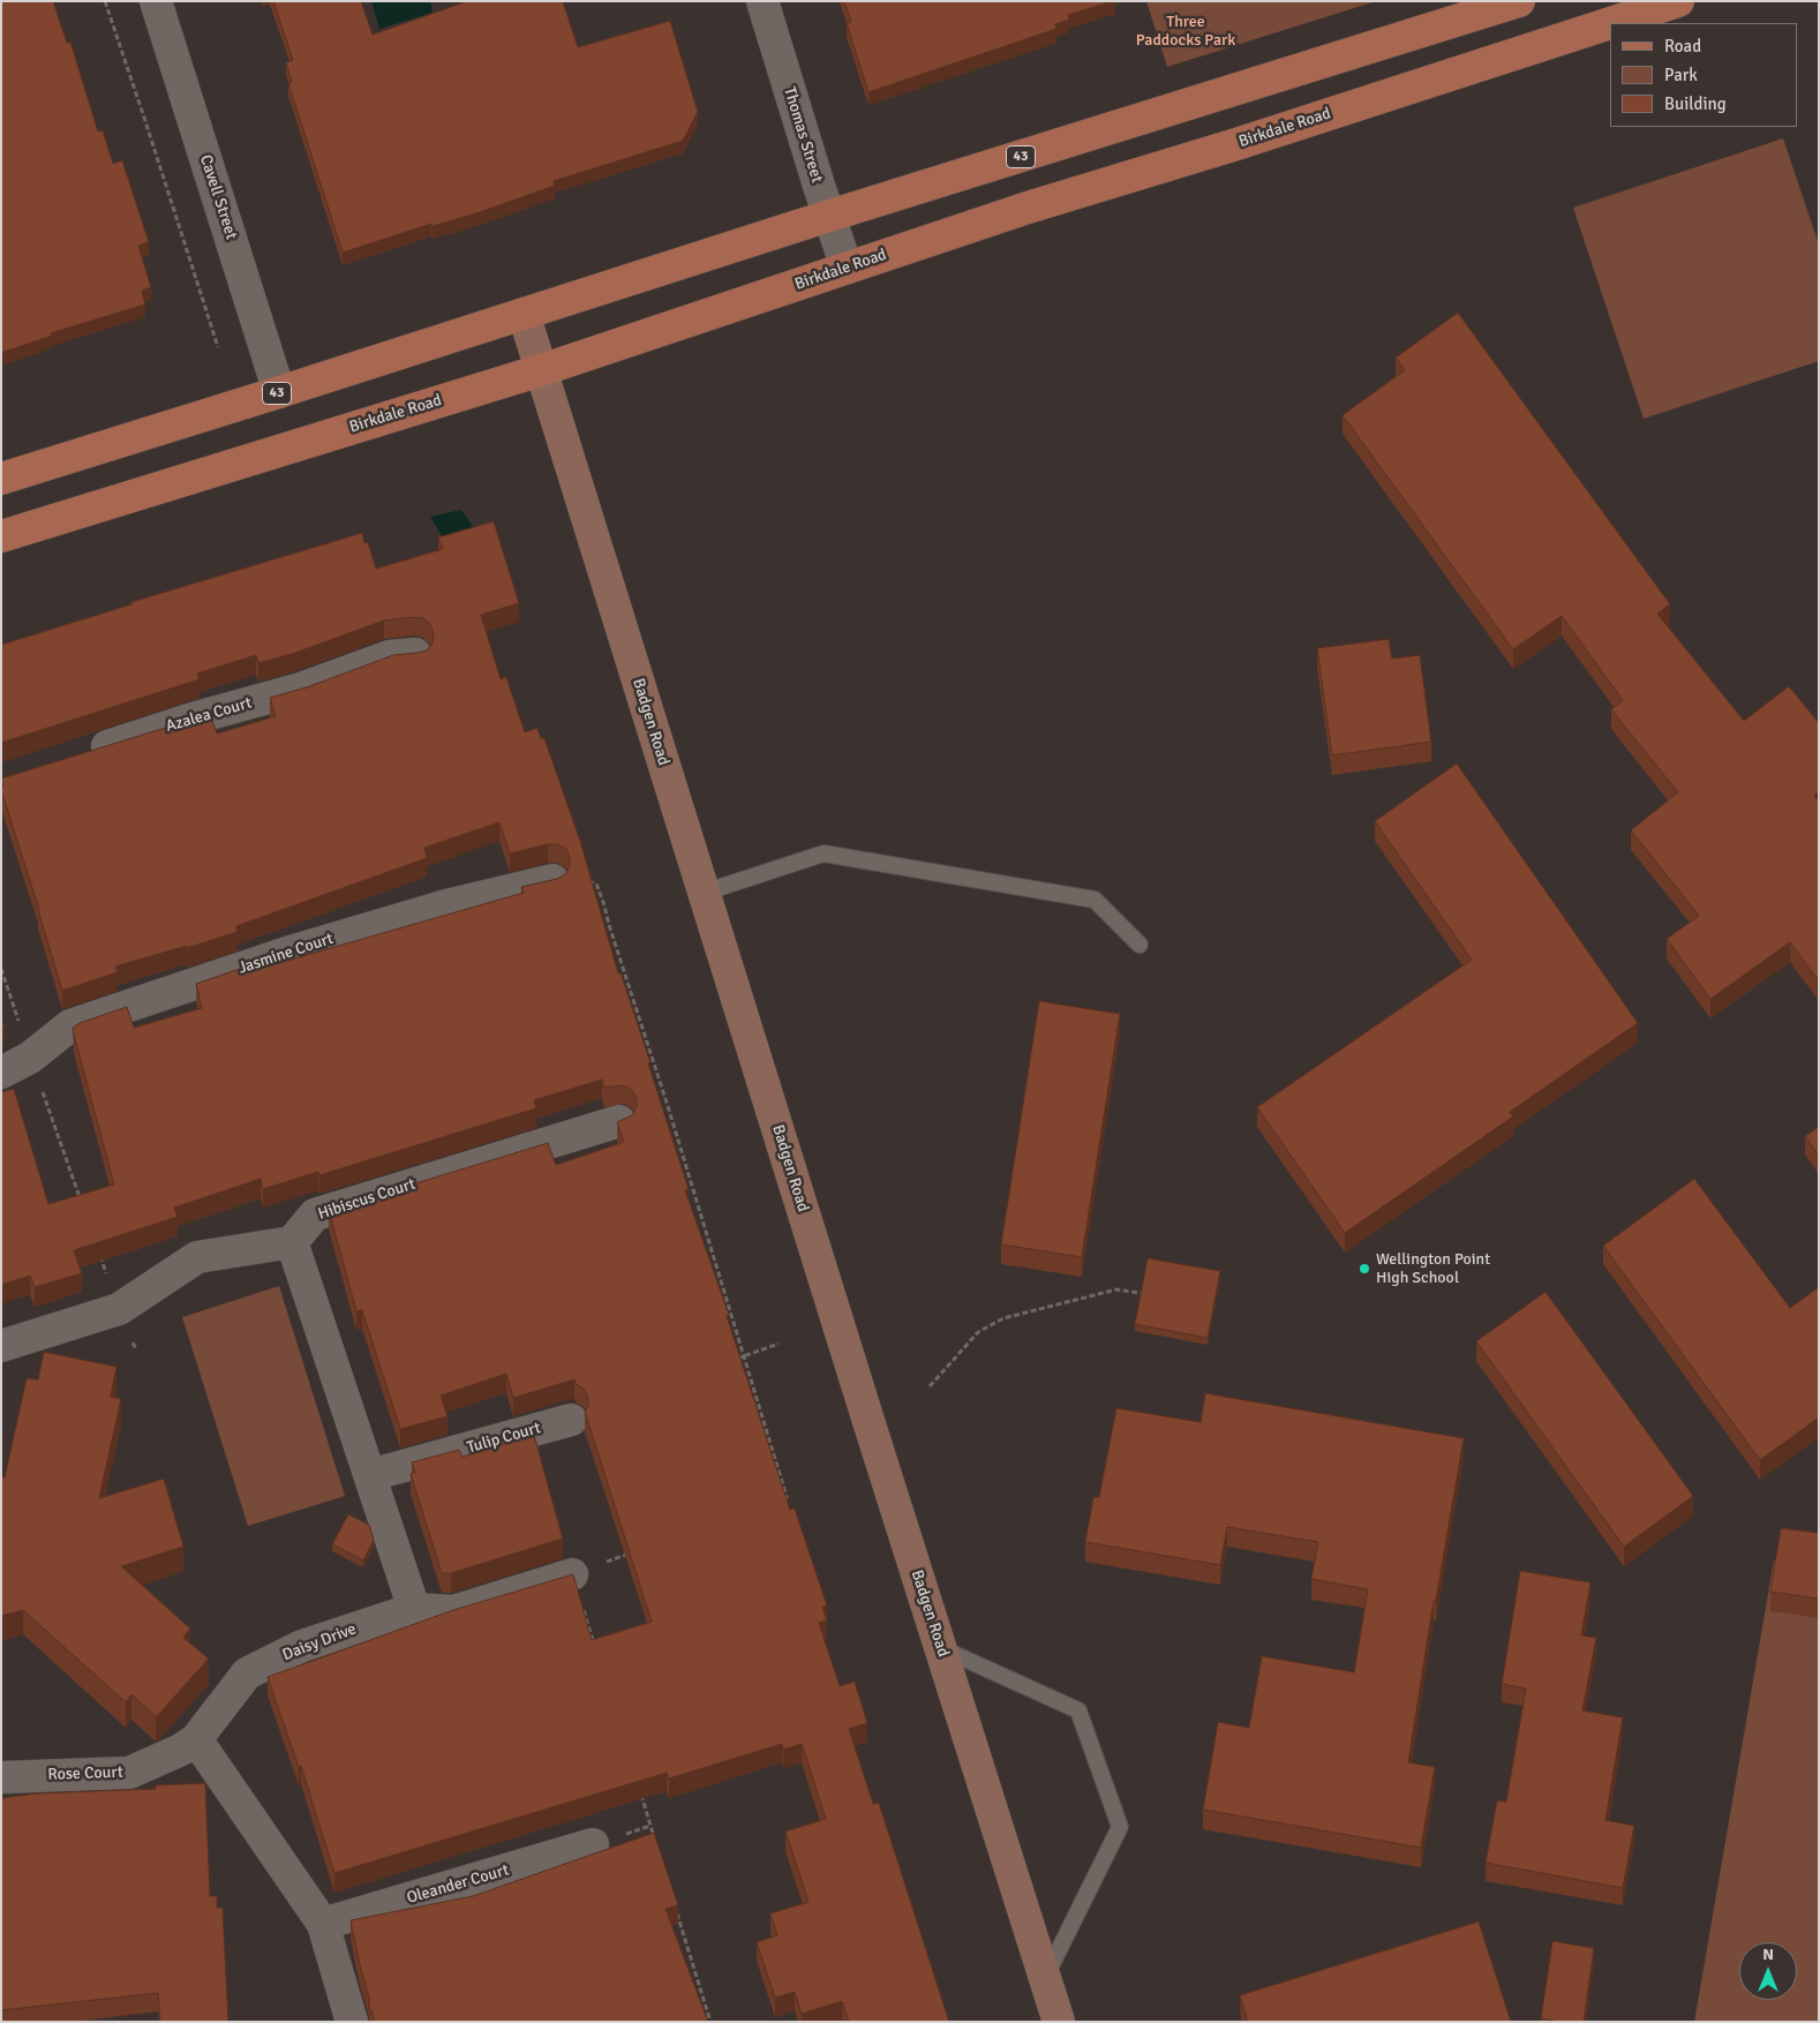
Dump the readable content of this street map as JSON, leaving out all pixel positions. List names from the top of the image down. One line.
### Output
{"streets":{"main road":["Birkdale Road","43"],"street":["Thomas Street","Cavell Street","Azalea Court","Badgen Road","Jasmine Court","Hibiscus Court","Tulip Court","Daisy Drive","Rose Court","Oleander Court"]},"crossings":[["Birkdale Road","Thomas Street"],["Birkdale Road","Badgen Road"],["Thomas Street","43"],["43","Cavell Street"],["43","Badgen Road"],["Daisy Drive","Rose Court"]],"parks":["Three Paddocks Park"],"places":["Wellington Point High School"],"legend":["Road","Park","Building"],"north":"top"}
